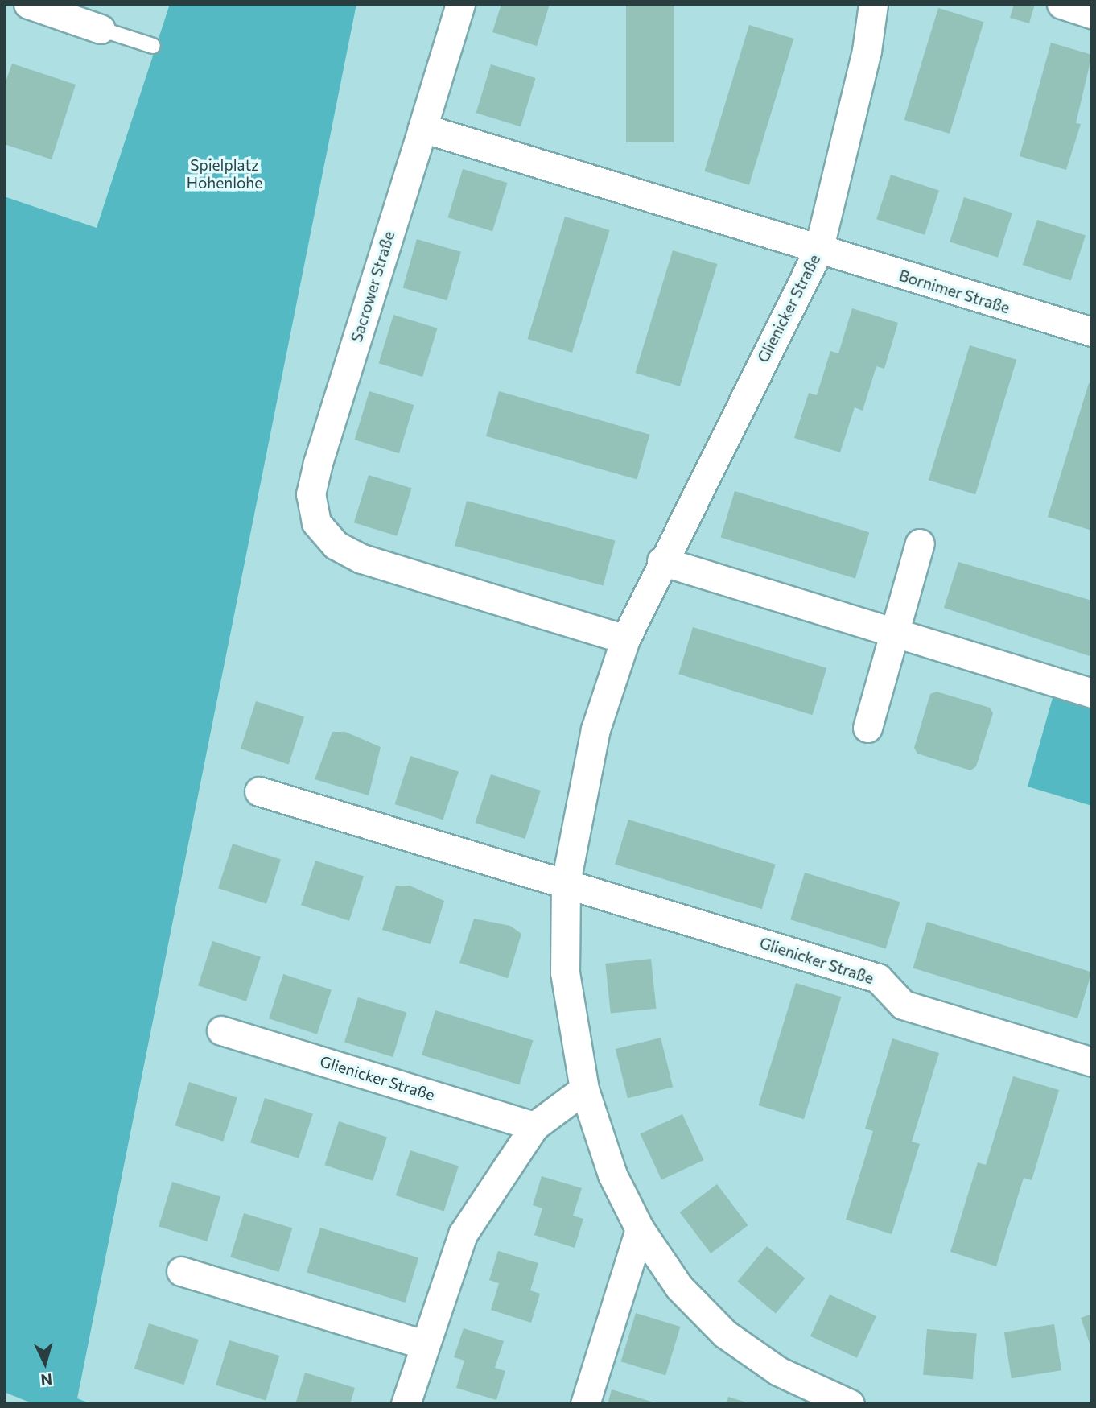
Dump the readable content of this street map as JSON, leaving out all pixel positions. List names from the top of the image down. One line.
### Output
{"streets":{"street":["Sacrower Straße","Bornimer Straße","Glienicker Straße"]},"crossings":[["Sacrower Straße","Glienicker Straße"],["Bornimer Straße","Glienicker Straße"]],"parks":["Spielplatz Hohenlohe"],"north":"bottom"}
